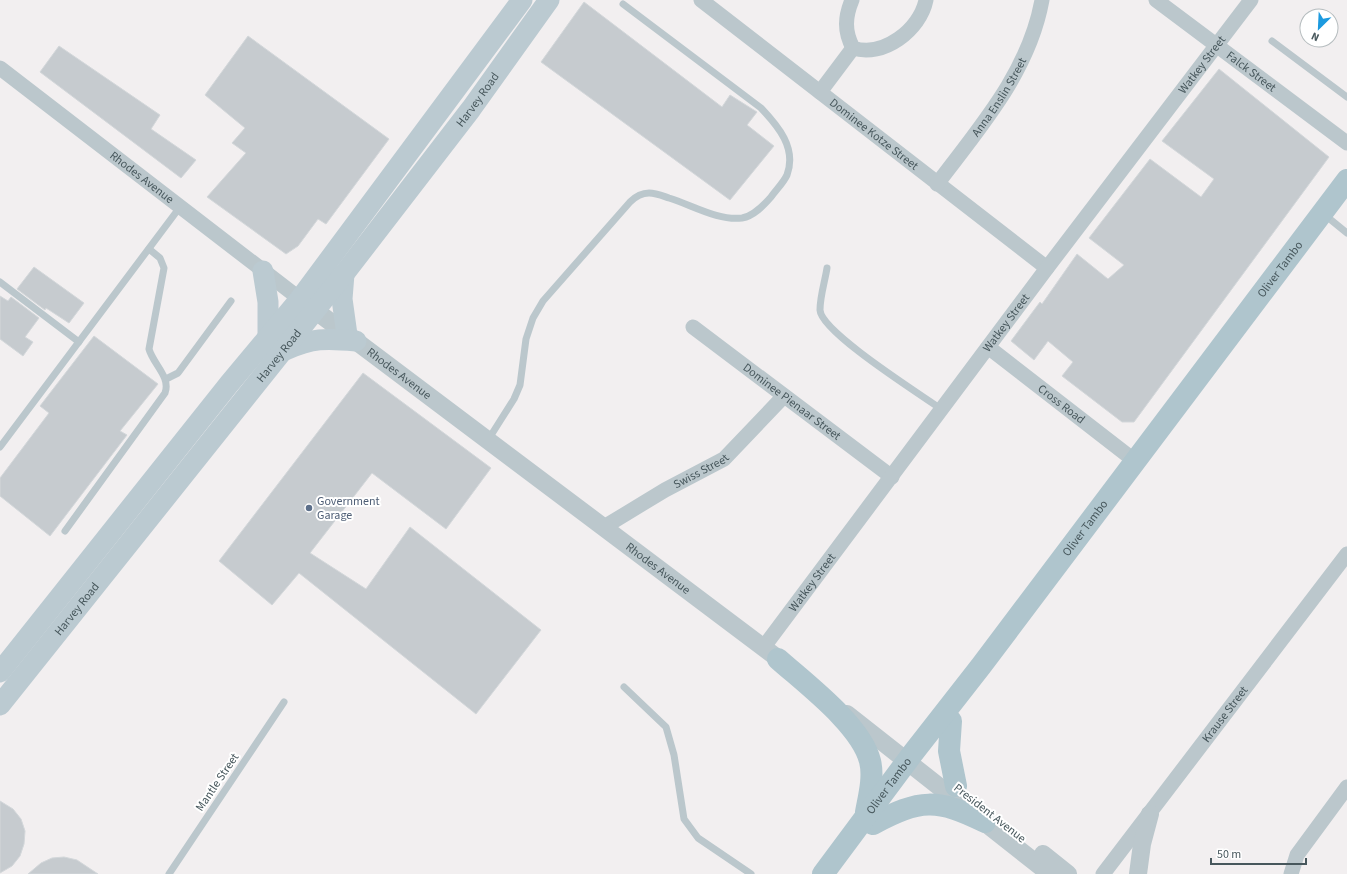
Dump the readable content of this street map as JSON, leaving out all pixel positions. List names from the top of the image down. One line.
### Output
{"streets":{"main road":["Harvey Road","Oliver Tambo"],"street":["Watkey Street","Falck Street","Anna Enslin Street","Dominee Kotze Street","Rhodes Avenue","Dominee Pienaar Street","Cross Road","Swiss Street","Krause Street","President Avenue"],"lane":["Mantle Street"]},"crossings":[["Watkey Street","Falck Street"],["Watkey Street","Dominee Kotze Street"],["Watkey Street","Rhodes Avenue"],["Watkey Street","Dominee Pienaar Street"],["Watkey Street","Cross Road"],["Anna Enslin Street","Dominee Kotze Street"],["Harvey Road","Rhodes Avenue"],["Rhodes Avenue","Oliver Tambo"],["Rhodes Avenue","Swiss Street"],["Rhodes Avenue","President Avenue"],["Oliver Tambo","Cross Road"],["Oliver Tambo","President Avenue"],["Dominee Pienaar Street","Swiss Street"]],"places":["Government Garage"],"scale_bar":"50 m","north":"bottom left"}
